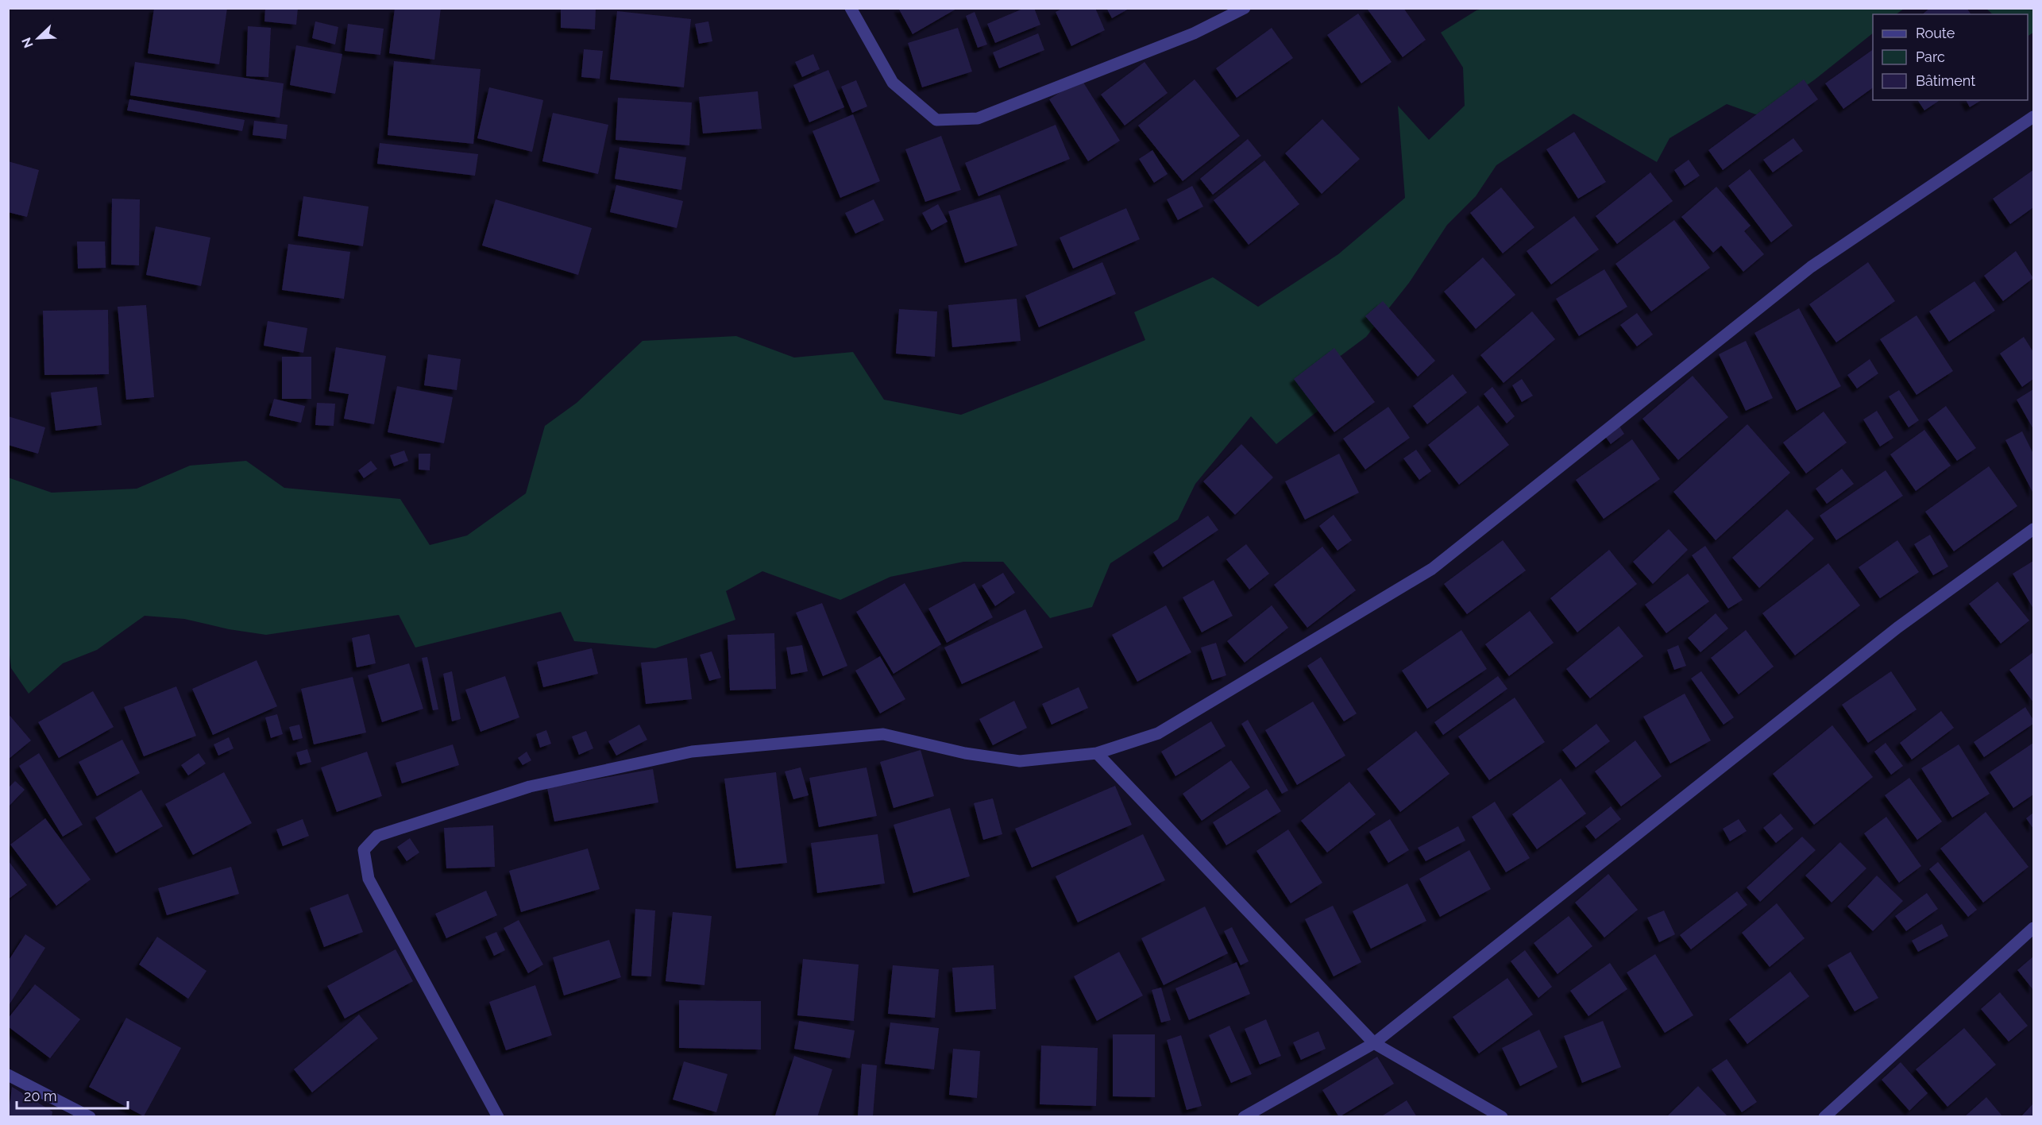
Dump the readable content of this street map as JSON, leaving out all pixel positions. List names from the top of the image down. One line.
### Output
{"legend":["Route","Parc","Bâtiment"],"scale_bar":"20 m","north":"bottom left"}
